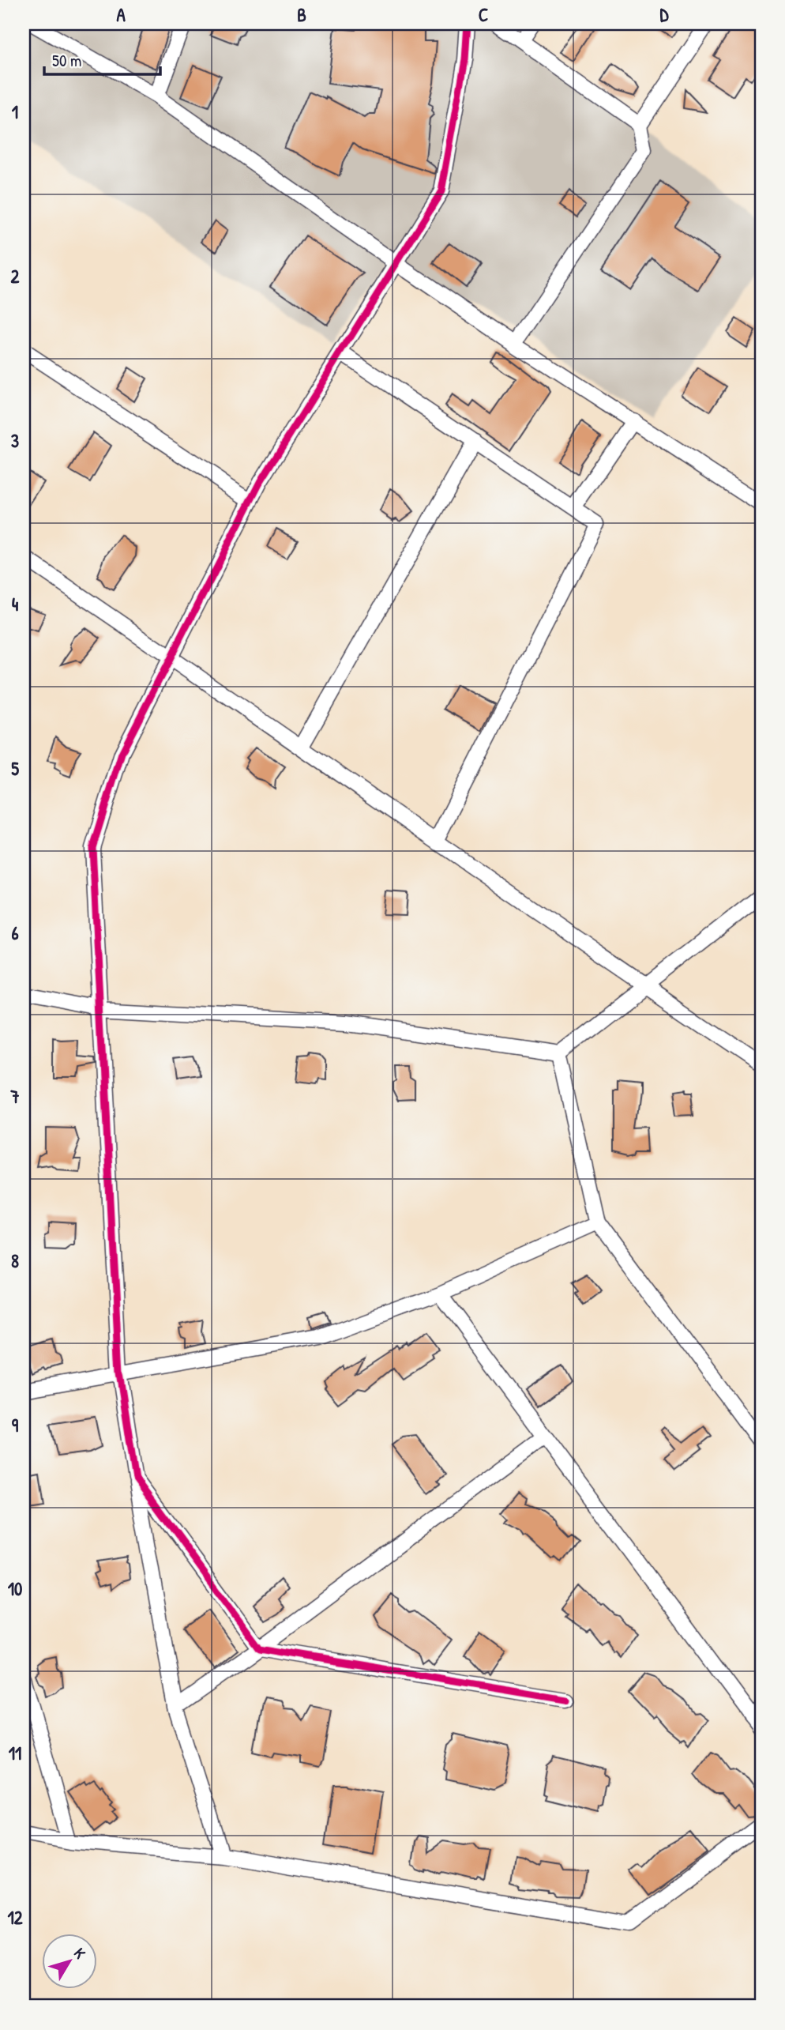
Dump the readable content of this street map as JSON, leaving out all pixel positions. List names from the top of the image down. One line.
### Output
{"scale_bar":"50 m","north":"top right","grid":{"columns":["A","B","C","D"],"rows":["1","2","3","4","5","6","7","8","9","10","11","12"]}}
